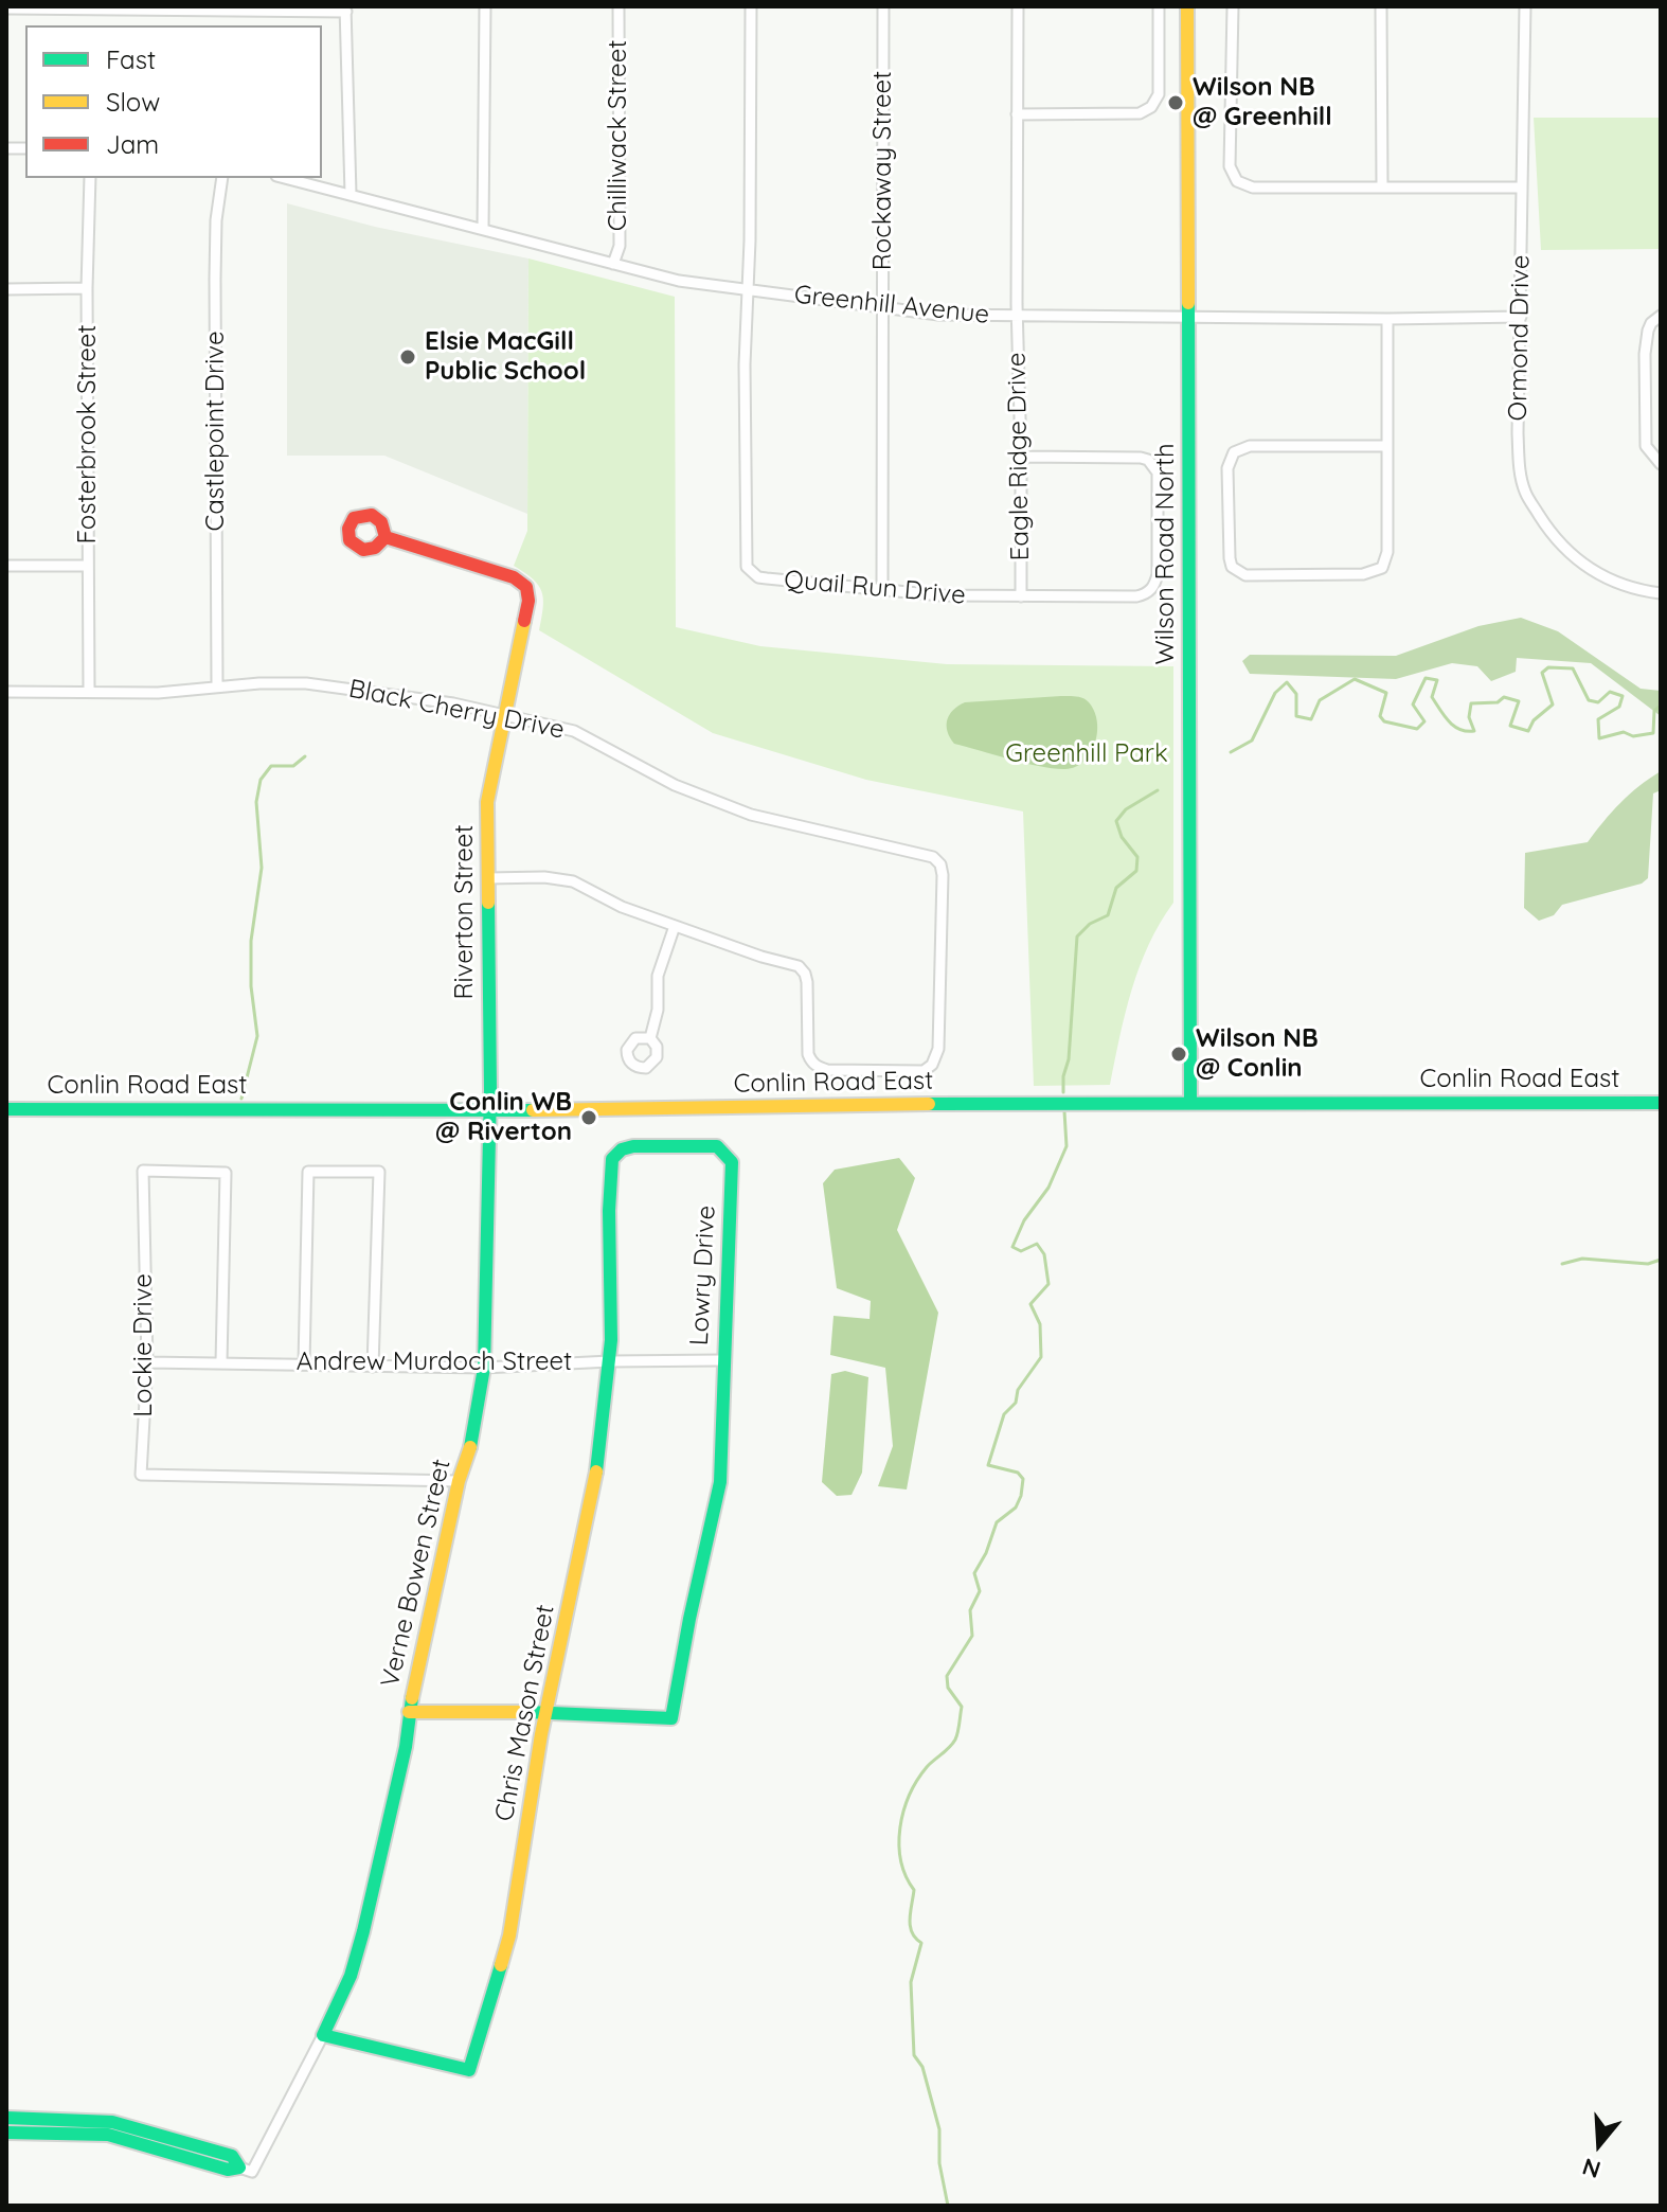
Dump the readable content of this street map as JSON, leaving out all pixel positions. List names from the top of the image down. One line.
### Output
{"streets":{"street":["Chilliwack Street","Rockaway Street","Greenhill Avenue","Ormond Drive","Castlepoint Drive","Fosterbrook Street","Eagle Ridge Drive","Wilson Road North","Quail Run Drive","Black Cherry Drive","Riverton Street","Conlin Road East","Lowry Drive","Lockie Drive","Andrew Murdoch Street","Verne Bowen Street","Chris Mason Street"]},"crossings":[["Chilliwack Street","Greenhill Avenue"],["Rockaway Street","Greenhill Avenue"],["Rockaway Street","Quail Run Drive"],["Greenhill Avenue","Ormond Drive"],["Greenhill Avenue","Eagle Ridge Drive"],["Greenhill Avenue","Wilson Road North"],["Greenhill Avenue","Quail Run Drive"],["Castlepoint Drive","Black Cherry Drive"],["Fosterbrook Street","Black Cherry Drive"],["Eagle Ridge Drive","Quail Run Drive"],["Wilson Road North","Conlin Road East"],["Black Cherry Drive","Riverton Street"],["Riverton Street","Conlin Road East"],["Riverton Street","Verne Bowen Street"],["Conlin Road East","Verne Bowen Street"],["Lowry Drive","Andrew Murdoch Street"],["Lowry Drive","Chris Mason Street"],["Lockie Drive","Andrew Murdoch Street"],["Lockie Drive","Verne Bowen Street"],["Andrew Murdoch Street","Verne Bowen Street"],["Andrew Murdoch Street","Chris Mason Street"],["Verne Bowen Street","Chris Mason Street"]],"parks":["Greenhill Park"],"places":["Wilson NB @ Greenhill","Elsie MacGill Public School","Wilson NB @ Conlin","Conlin WB @ Riverton"],"legend":["Fast","Slow","Jam"],"north":"bottom"}
